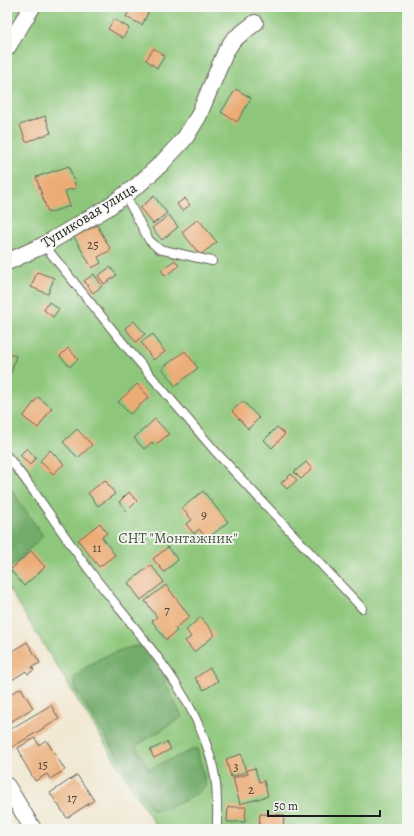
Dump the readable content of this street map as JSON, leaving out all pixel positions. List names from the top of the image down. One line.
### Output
{"streets":{"street":["Тупиковая улица"]},"parks":["СНТ \"Монтажник\""],"house_numbers":["25","9","11","7","15","3","2","17"],"scale_bar":"50 m"}
